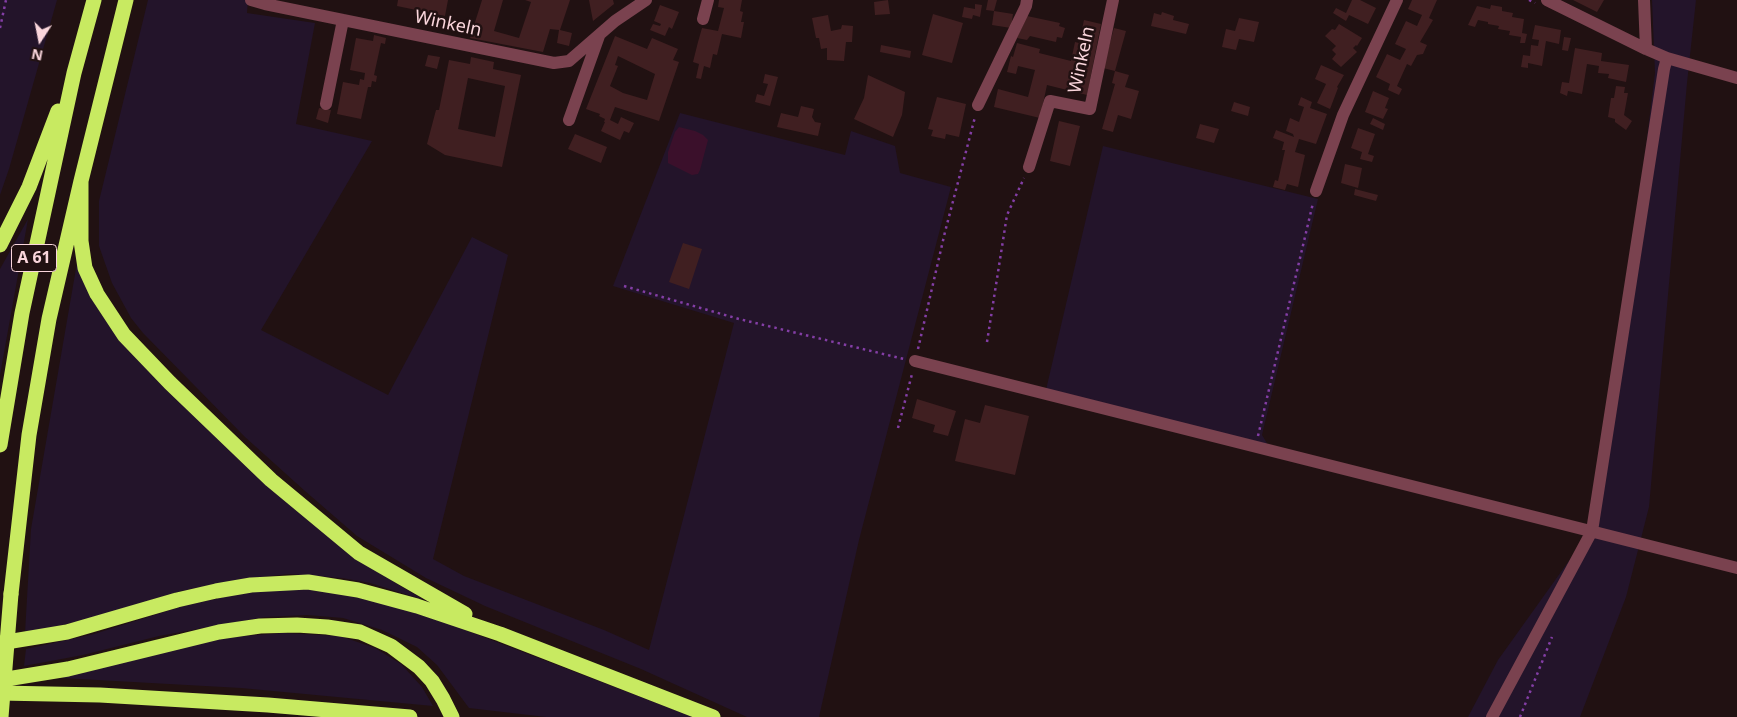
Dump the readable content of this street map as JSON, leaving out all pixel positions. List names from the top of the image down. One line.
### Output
{"streets":{"highway":["A 61"],"street":["Winkeln"]},"north":"bottom"}
